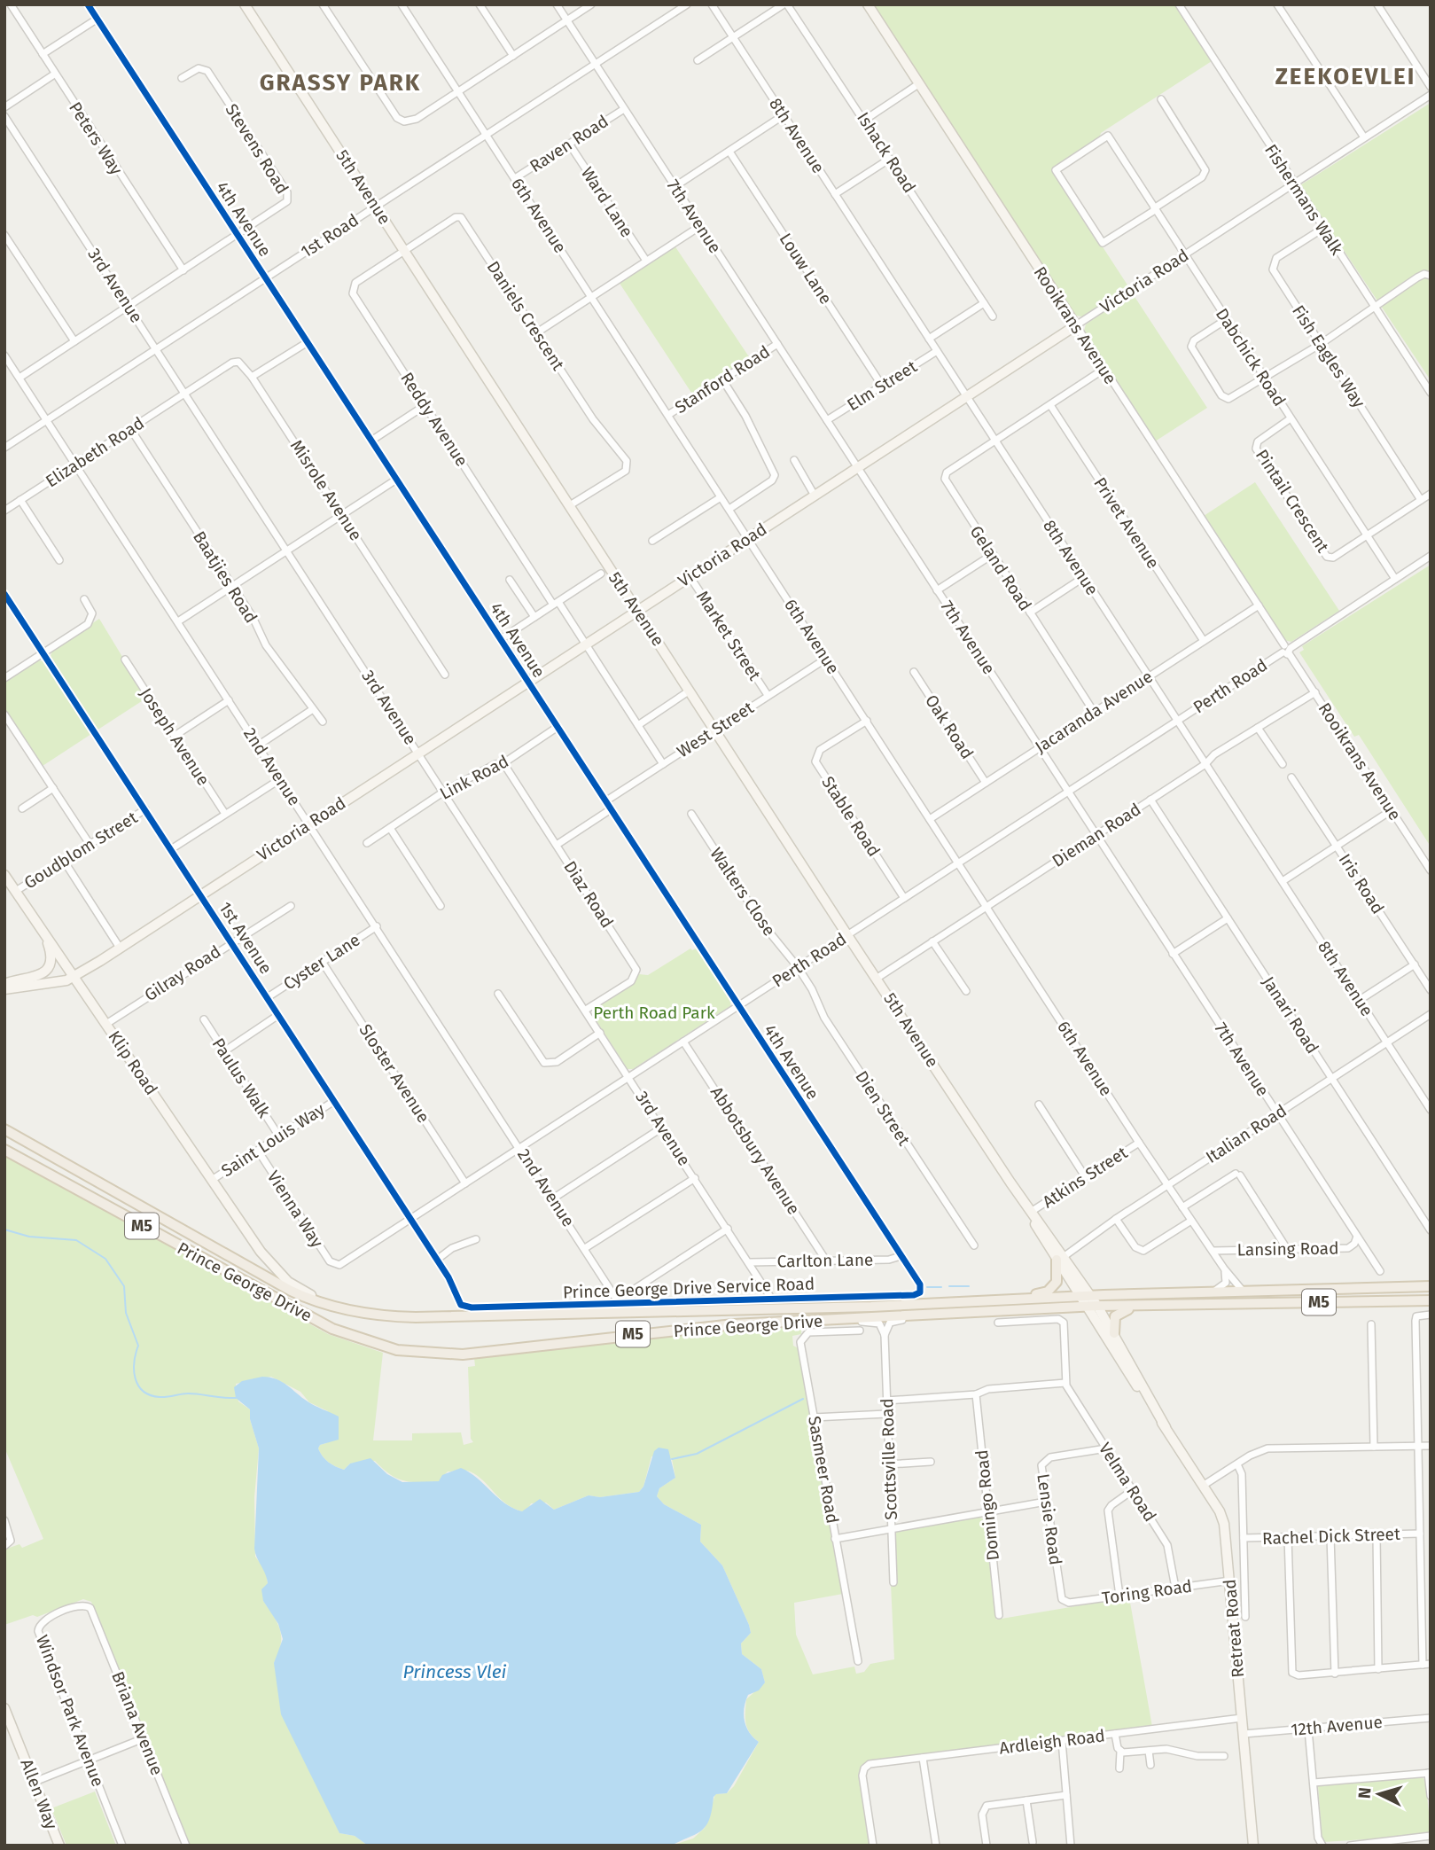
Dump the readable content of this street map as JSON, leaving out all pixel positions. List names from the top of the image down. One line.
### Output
{"streets":{"main road":["M5","Prince George Drive"],"street":["8th Avenue","Peters Way","Raven Road","Stevens Road","Ishack Road","5th Avenue","Fishermans Walk","Ward Lane","6th Avenue","7th Avenue","4th Avenue","1st Road","Louw Lane","Victoria Road","3rd Avenue","Daniels Crescent","Rooikrans Avenue","Fish Eagles Way","Dabchick Road","Stanford Road","Elm Street","Reddy Avenue","Elizabeth Road","Misrole Avenue","Pintail Crescent","Privet Avenue","Geland Road","Baatjies Road","Market Street","Perth Road","Jacaranda Avenue","Oak Road","West Street","Joseph Avenue","2nd Avenue","Link Road","Stable Road","Dieman Road","Goudblom Street","Iris Road","Walters Close","Diaz Road","1st Avenue","Cyster Lane","Gilray Road","Janari Road","Klip Road","Sloster Avenue","Paulus Walk","Dien Street","Italian Road","Saint Louis Way","Abbotsbury Avenue","Atkins Street","Vienna Way","Lansing Road","Carlton Lane","Prince George Drive Service Road","Scottsville Road","Sasmeer Road","Velma Road","Domingo Road","Lensie Road","Rachel Dick Street","Toring Road","Retreat Road","Windsor Park Avenue","Briana Avenue","12th Avenue","Ardleigh Road","Allen Way"]},"crossings":[["8th Avenue","Ishack Road"],["8th Avenue","Victoria Road"],["8th Avenue","Elm Street"],["8th Avenue","Geland Road"],["8th Avenue","Perth Road"],["8th Avenue","Jacaranda Avenue"],["8th Avenue","Dieman Road"],["8th Avenue","Italian Road"],["Peters Way","Stevens Road"],["Raven Road","Ward Lane"],["Raven Road","6th Avenue"],["Raven Road","7th Avenue"],["Stevens Road","4th Avenue"],["Stevens Road","3rd Avenue"],["Stevens Road","2nd Avenue"],["5th Avenue","1st Road"],["5th Avenue","Victoria Road"],["5th Avenue","Daniels Crescent"],["5th Avenue","Reddy Avenue"],["5th Avenue","Perth Road"],["5th Avenue","West Street"],["5th Avenue","Dieman Road"],["5th Avenue","Italian Road"],["5th Avenue","Atkins Street"],["5th Avenue","Prince George Drive"],["5th Avenue","Retreat Road"],["Fishermans Walk","Victoria Road"],["Fishermans Walk","Fish Eagles Way"],["6th Avenue","1st Road"],["6th Avenue","Victoria Road"],["6th Avenue","Stanford Road"],["6th Avenue","Perth Road"],["6th Avenue","Jacaranda Avenue"],["6th Avenue","West Street"],["6th Avenue","Stable Road"],["6th Avenue","Dieman Road"],["6th Avenue","Italian Road"],["6th Avenue","Atkins Street"],["6th Avenue","Lansing Road"],["6th Avenue","Prince George Drive"],["7th Avenue","1st Road"],["7th Avenue","Victoria Road"],["7th Avenue","Stanford Road"],["7th Avenue","Elm Street"],["7th Avenue","Perth Road"],["7th Avenue","Jacaranda Avenue"],["7th Avenue","Dieman Road"],["7th Avenue","Italian Road"],["7th Avenue","Lansing Road"],["4th Avenue","1st Road"],["4th Avenue","Victoria Road"],["4th Avenue","Perth Road"],["4th Avenue","West Street"],["4th Avenue","Link Road"],["4th Avenue","Carlton Lane"],["4th Avenue","Prince George Drive Service Road"],["1st Road","3rd Avenue"],["1st Road","2nd Avenue"],["Louw Lane","Elm Street"],["Victoria Road","3rd Avenue"],["Victoria Road","Rooikrans Avenue"],["Victoria Road","Dabchick Road"],["Victoria Road","Reddy Avenue"],["Victoria Road","Market Street"],["Victoria Road","2nd Avenue"],["Victoria Road","1st Avenue"],["Victoria Road","Klip Road"],["3rd Avenue","Elizabeth Road"],["3rd Avenue","Perth Road"],["3rd Avenue","Link Road"],["3rd Avenue","Diaz Road"],["3rd Avenue","Carlton Lane"],["3rd Avenue","Prince George Drive Service Road"],["Daniels Crescent","Reddy Avenue"],["Rooikrans Avenue","Perth Road"],["Rooikrans Avenue","Jacaranda Avenue"],["Rooikrans Avenue","Dieman Road"],["Dabchick Road","Pintail Crescent"],["Dabchick Road","Perth Road"],["Reddy Avenue","West Street"],["Elizabeth Road","Baatjies Road"],["Elizabeth Road","2nd Avenue"],["Privet Avenue","Jacaranda Avenue"],["Geland Road","Jacaranda Avenue"],["Market Street","West Street"],["Perth Road","2nd Avenue"],["Perth Road","Stable Road"],["Perth Road","Walters Close"],["Perth Road","1st Avenue"],["Perth Road","Sloster Avenue"],["Perth Road","Dien Street"],["Perth Road","Abbotsbury Avenue"],["Perth Road","Vienna Way"],["Jacaranda Avenue","Oak Road"],["2nd Avenue","Cyster Lane"],["2nd Avenue","Prince George Drive Service Road"],["Link Road","Diaz Road"],["Dieman Road","Janari Road"],["Goudblom Street","1st Avenue"],["Goudblom Street","Klip Road"],["Walters Close","Dien Street"],["1st Avenue","Cyster Lane"],["1st Avenue","Gilray Road"],["1st Avenue","Saint Louis Way"],["1st Avenue","Prince George Drive Service Road"],["Cyster Lane","Sloster Avenue"],["Gilray Road","Klip Road"],["Janari Road","Italian Road"],["Klip Road","Saint Louis Way"],["Klip Road","Prince George Drive"],["Paulus Walk","Saint Louis Way"],["Saint Louis Way","Vienna Way"],["Abbotsbury Avenue","Carlton Lane"],["Prince George Drive","Retreat Road"],["Velma Road","Lensie Road"],["Velma Road","Toring Road"],["Lensie Road","Toring Road"],["Toring Road","Retreat Road"],["Retreat Road","12th Avenue"],["Retreat Road","Ardleigh Road"],["Windsor Park Avenue","Briana Avenue"]],"districts":["ZEEKOEVLEI","GRASSY PARK"],"water":["Princess Vlei"],"parks":["Perth Road Park"],"north":"left"}
